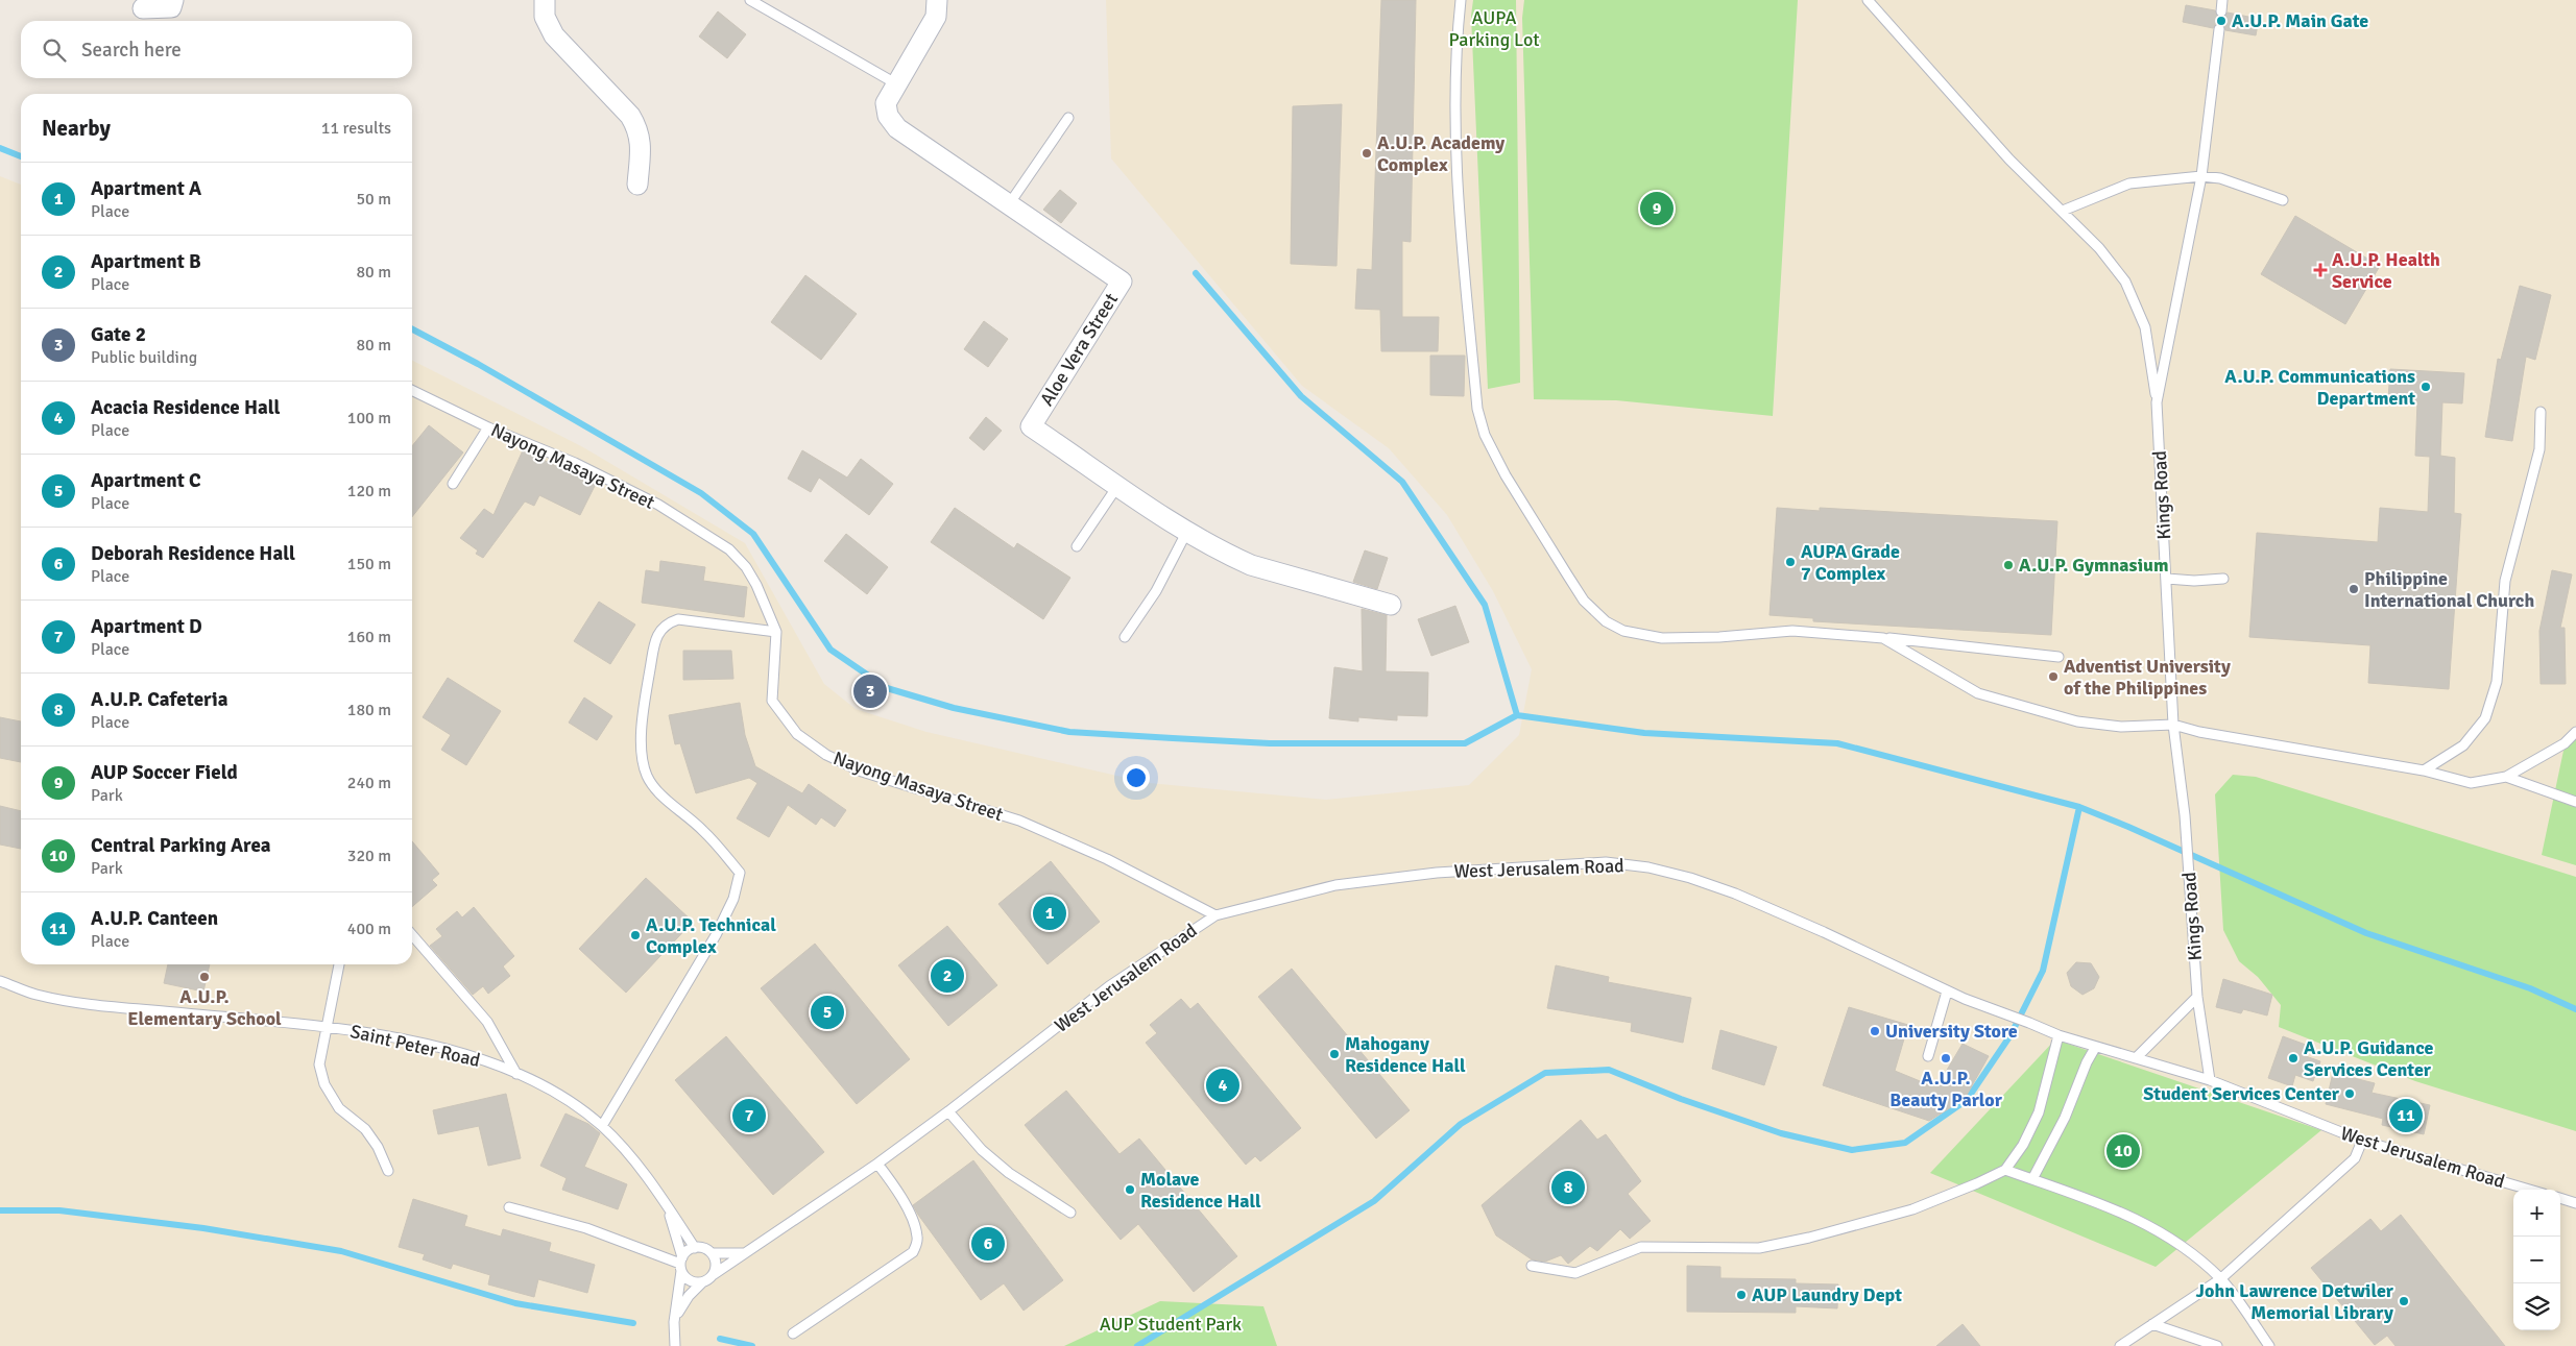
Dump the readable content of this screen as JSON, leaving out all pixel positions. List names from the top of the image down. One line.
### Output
{"streets":{"street":["Aloe Vera Street"],"lane":["Nayong Masaya Street","Kings Road","West Jerusalem Road","Saint Peter Road"]},"crossings":[["Nayong Masaya Street","West Jerusalem Road"],["Kings Road","West Jerusalem Road"],["West Jerusalem Road","Saint Peter Road"]],"parks":["AUPA Parking Lot","AUP Student Park"],"places":{"other":["A.U.P. Main Gate","A.U.P. Academy Complex","A.U.P. Communications Department","AUPA Grade 7 Complex","A.U.P. Gymnasium","Philippine International Church","Adventist University of the Philippines","A.U.P. Technical Complex","A.U.P. Elementary School","University Store","Mahogany Residence Hall","A.U.P. Beauty Parlor","A.U.P. Guidance Services Center","Student Services Center","Molave Residence Hall","AUP Laundry Dept","John Lawrence Detwiler Memorial Library"],"health":["A.U.P. Health Service"]},"page":{"search":"Search here","heading":["Nearby","11 results"],"list":[{"mark":"1","name":"Apartment A","note":"Place","value":"50 m"},{"mark":"2","name":"Apartment B","note":"Place","value":"80 m"},{"mark":"3","name":"Gate 2","note":"Public building","value":"80 m"},{"mark":"4","name":"Acacia Residence Hall","note":"Place","value":"100 m"},{"mark":"5","name":"Apartment C","note":"Place","value":"120 m"},{"mark":"6","name":"Deborah Residence Hall","note":"Place","value":"150 m"},{"mark":"7","name":"Apartment D","note":"Place","value":"160 m"},{"mark":"8","name":"A.U.P. Cafeteria","note":"Place","value":"180 m"},{"mark":"9","name":"AUP Soccer Field","note":"Park","value":"240 m"},{"mark":"10","name":"Central Parking Area","note":"Park","value":"320 m"},{"mark":"11","name":"A.U.P. Canteen","note":"Place","value":"400 m"}],"pins":["9","3","1","2","5","4","7","11","10","8","6"],"map_buttons":["+","−"]}}
